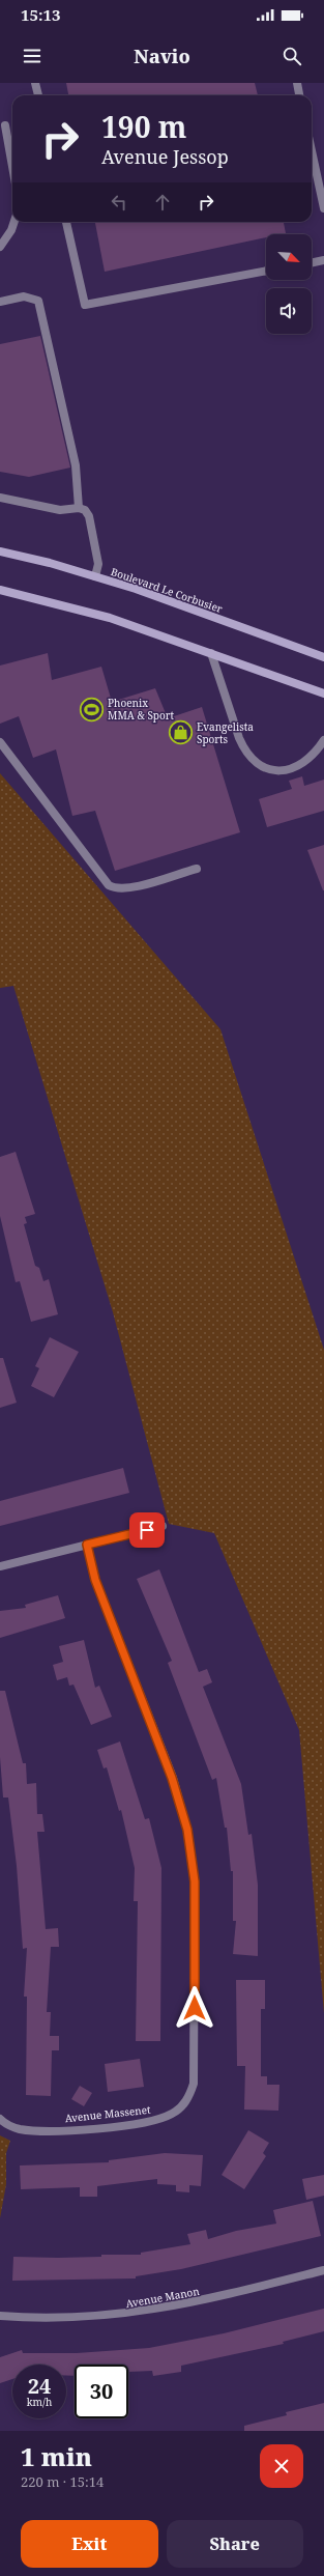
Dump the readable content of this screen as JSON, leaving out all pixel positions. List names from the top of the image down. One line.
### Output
{"streets":{"street":["Boulevard Le Corbusier","Avenue Massenet","Avenue Manon"]},"places":{"sports":["Phoenix MMA & Sport"],"shop":["Evangelista Sports"]},"north":"bottom right","page":{"status":"15:13","header":"Navio","turn":["190 m","Avenue Jessop"],"speed":"24 km/h","limit":"30","heading":["1 min","220 m · 15:14"],"buttons":["Exit","Share"]}}
